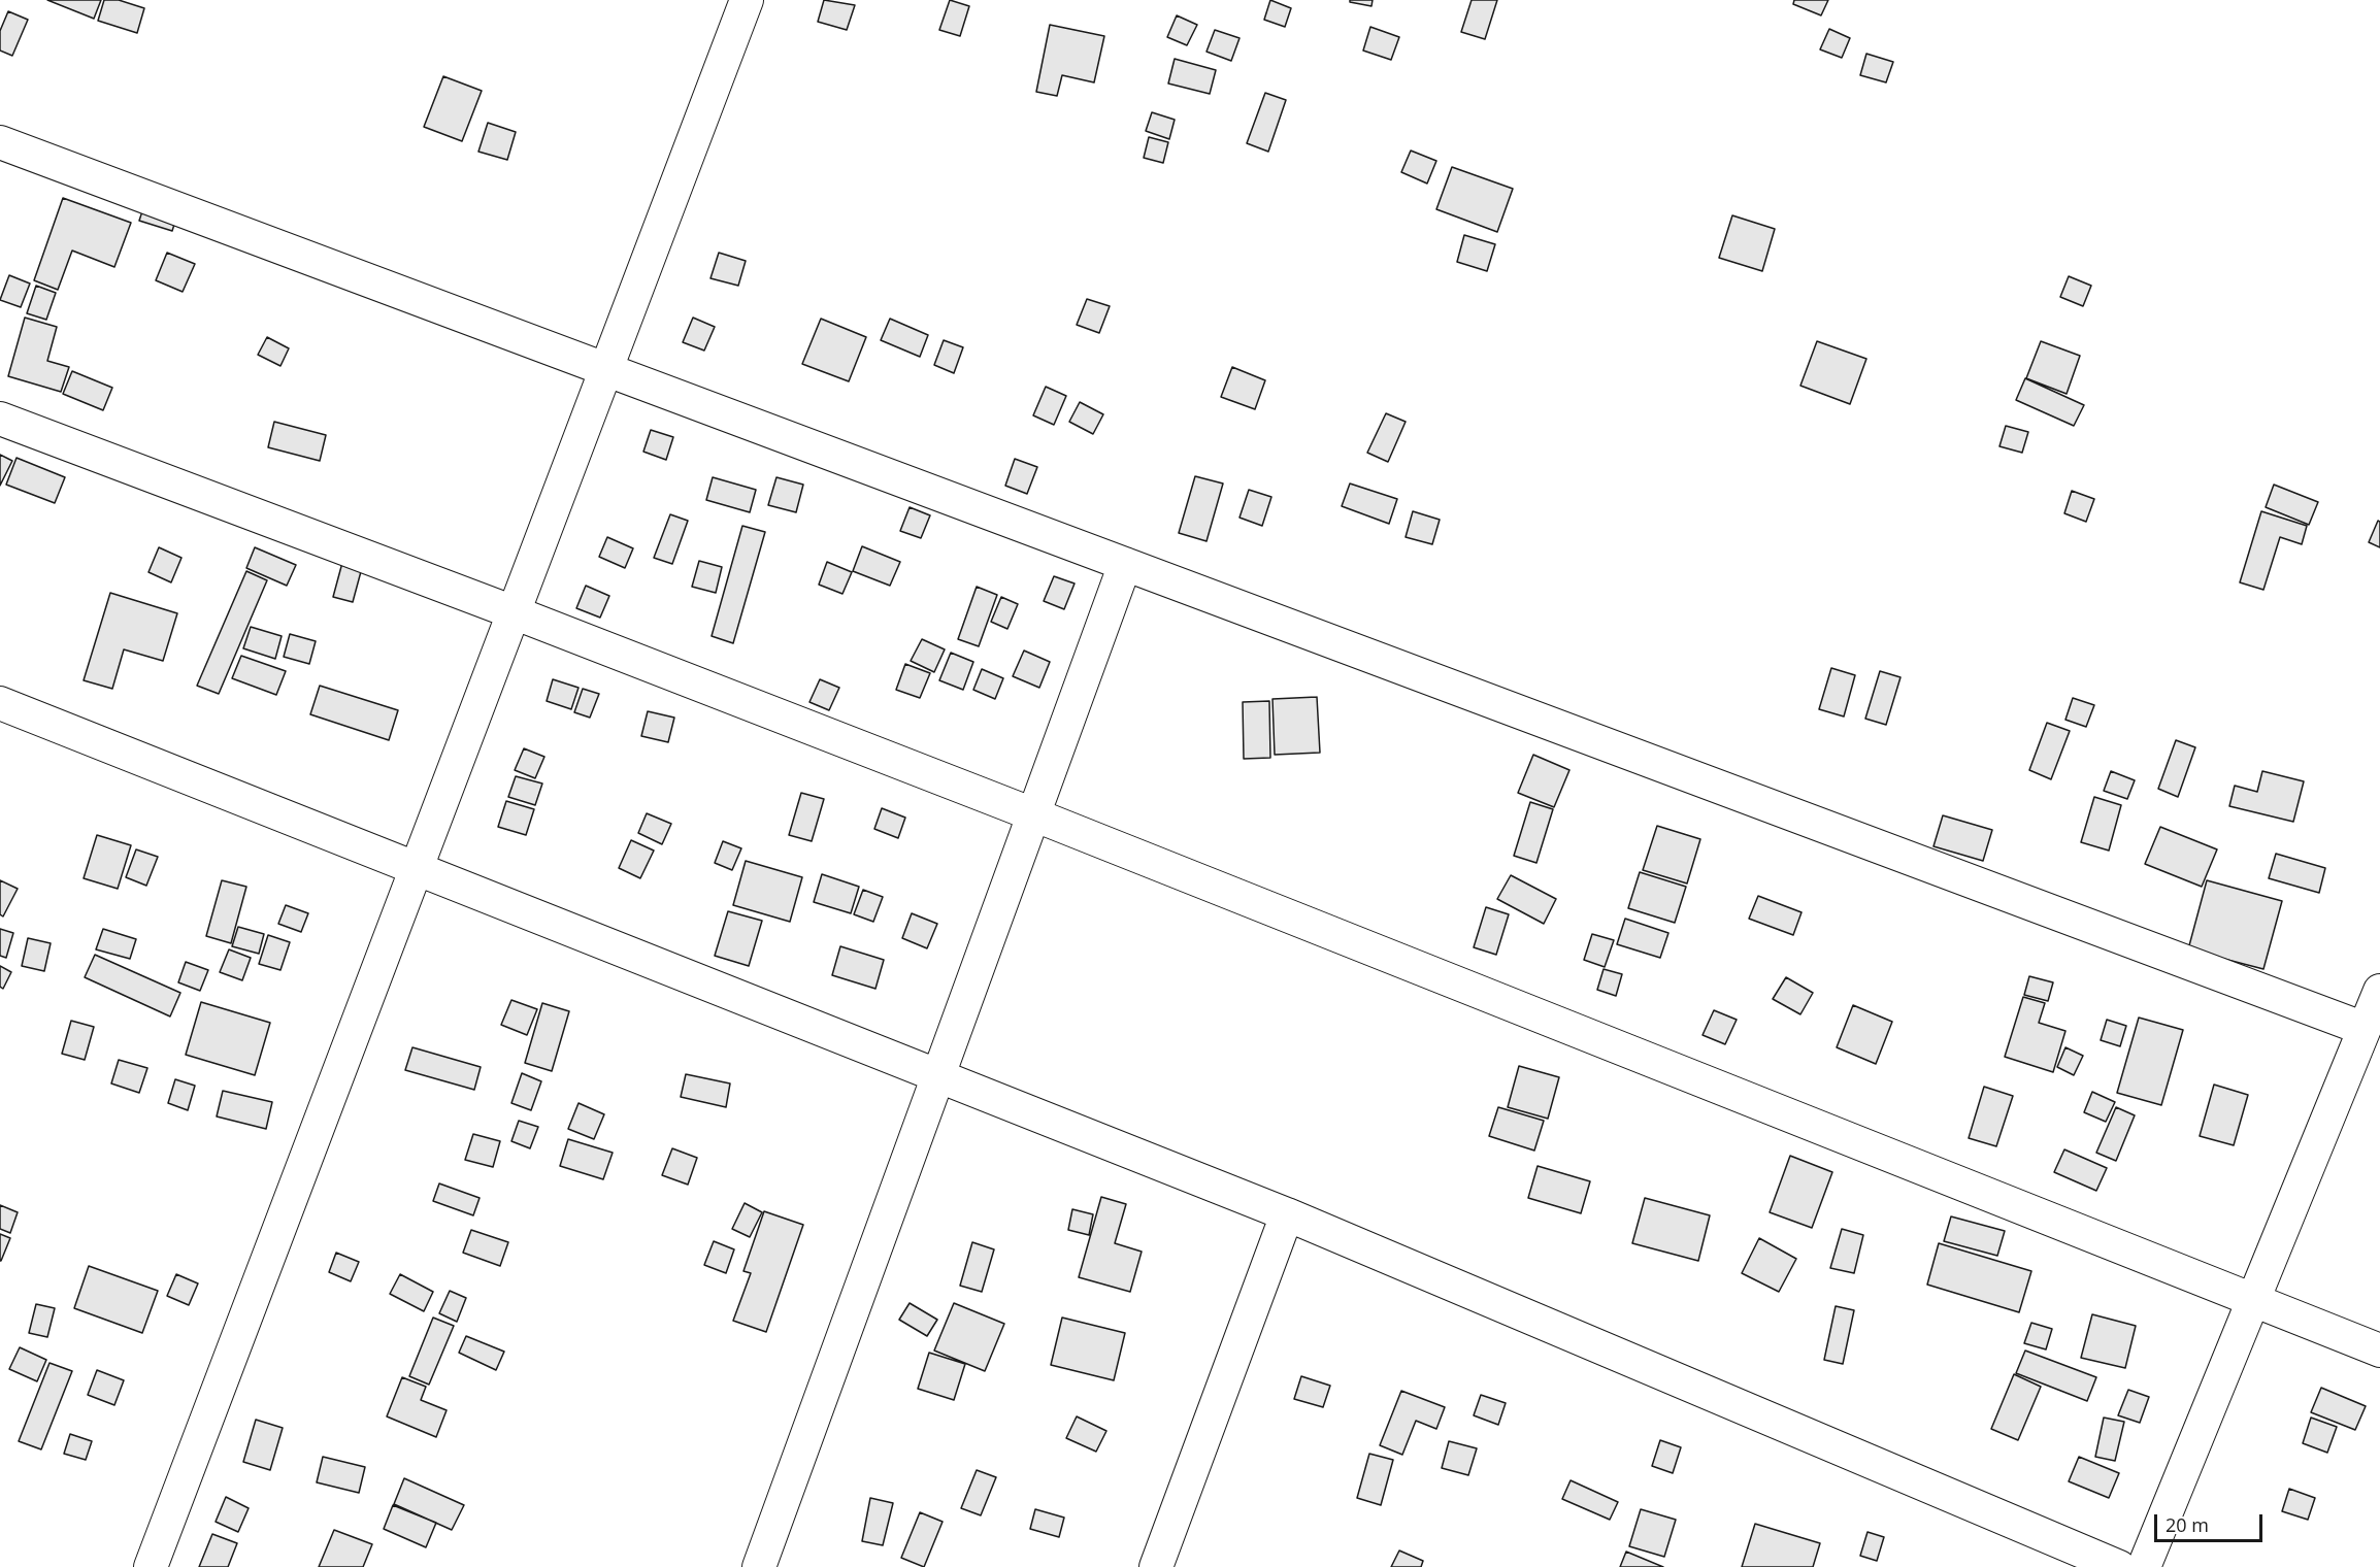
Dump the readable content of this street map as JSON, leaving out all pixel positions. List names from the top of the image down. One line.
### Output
{"scale_bar":"20 m"}
